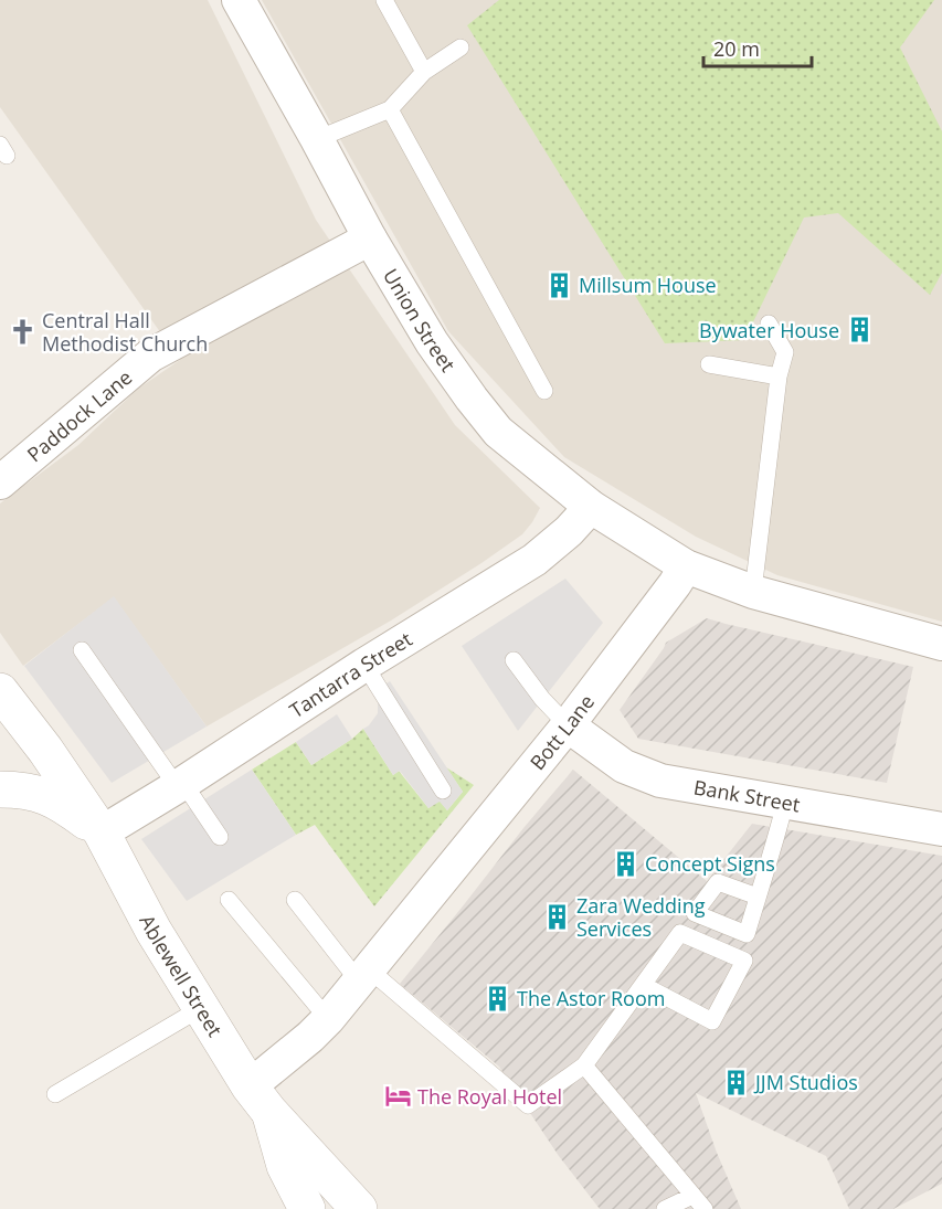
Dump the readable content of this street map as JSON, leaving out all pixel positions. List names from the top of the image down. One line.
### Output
{"streets":{"street":["Union Street","Paddock Lane","Tantarra Street","Bott Lane","Bank Street","Ablewell Street"]},"crossings":[["Union Street","Paddock Lane"],["Union Street","Tantarra Street"],["Union Street","Bott Lane"],["Tantarra Street","Ablewell Street"],["Bott Lane","Bank Street"],["Bott Lane","Ablewell Street"]],"places":{"building":["Millsum House","Bywater House","Concept Signs","Zara Wedding Services","The Astor Room","JJM Studios"],"church":["Central Hall Methodist Church"],"hotel":["The Royal Hotel"]},"scale_bar":"20 m"}
